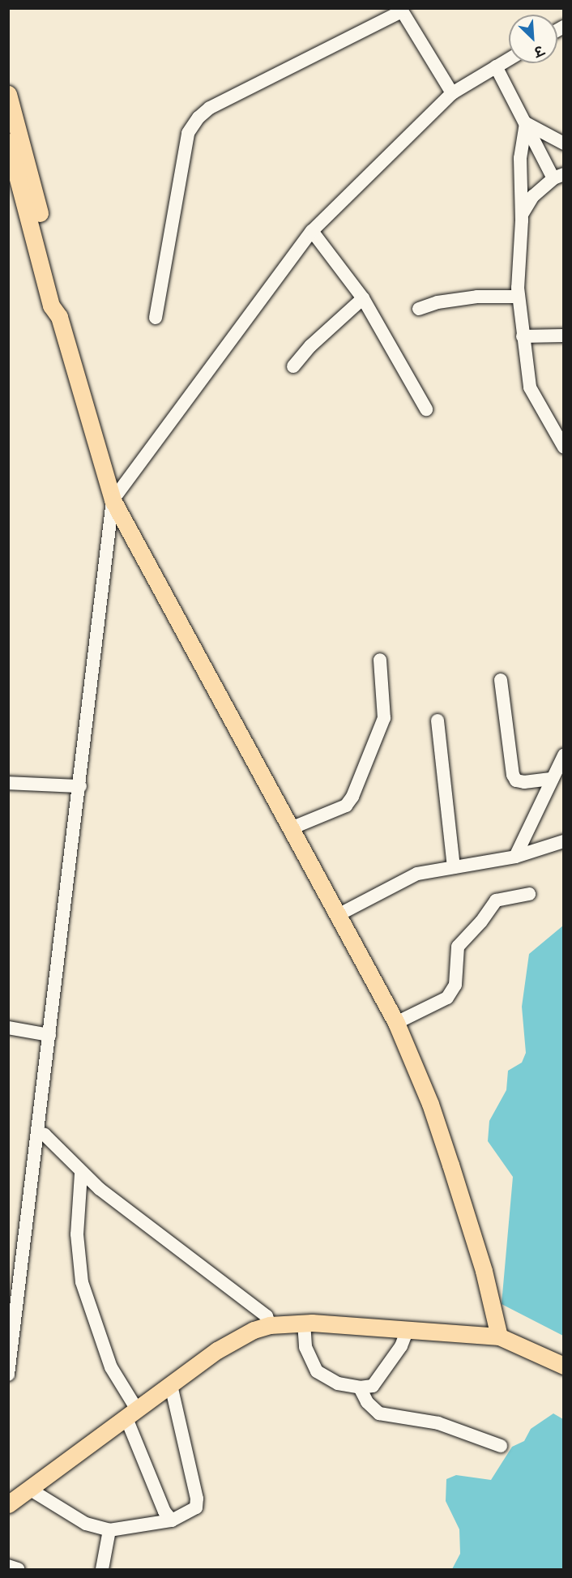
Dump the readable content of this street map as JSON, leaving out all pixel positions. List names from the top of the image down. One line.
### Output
{"north":"bottom right"}
